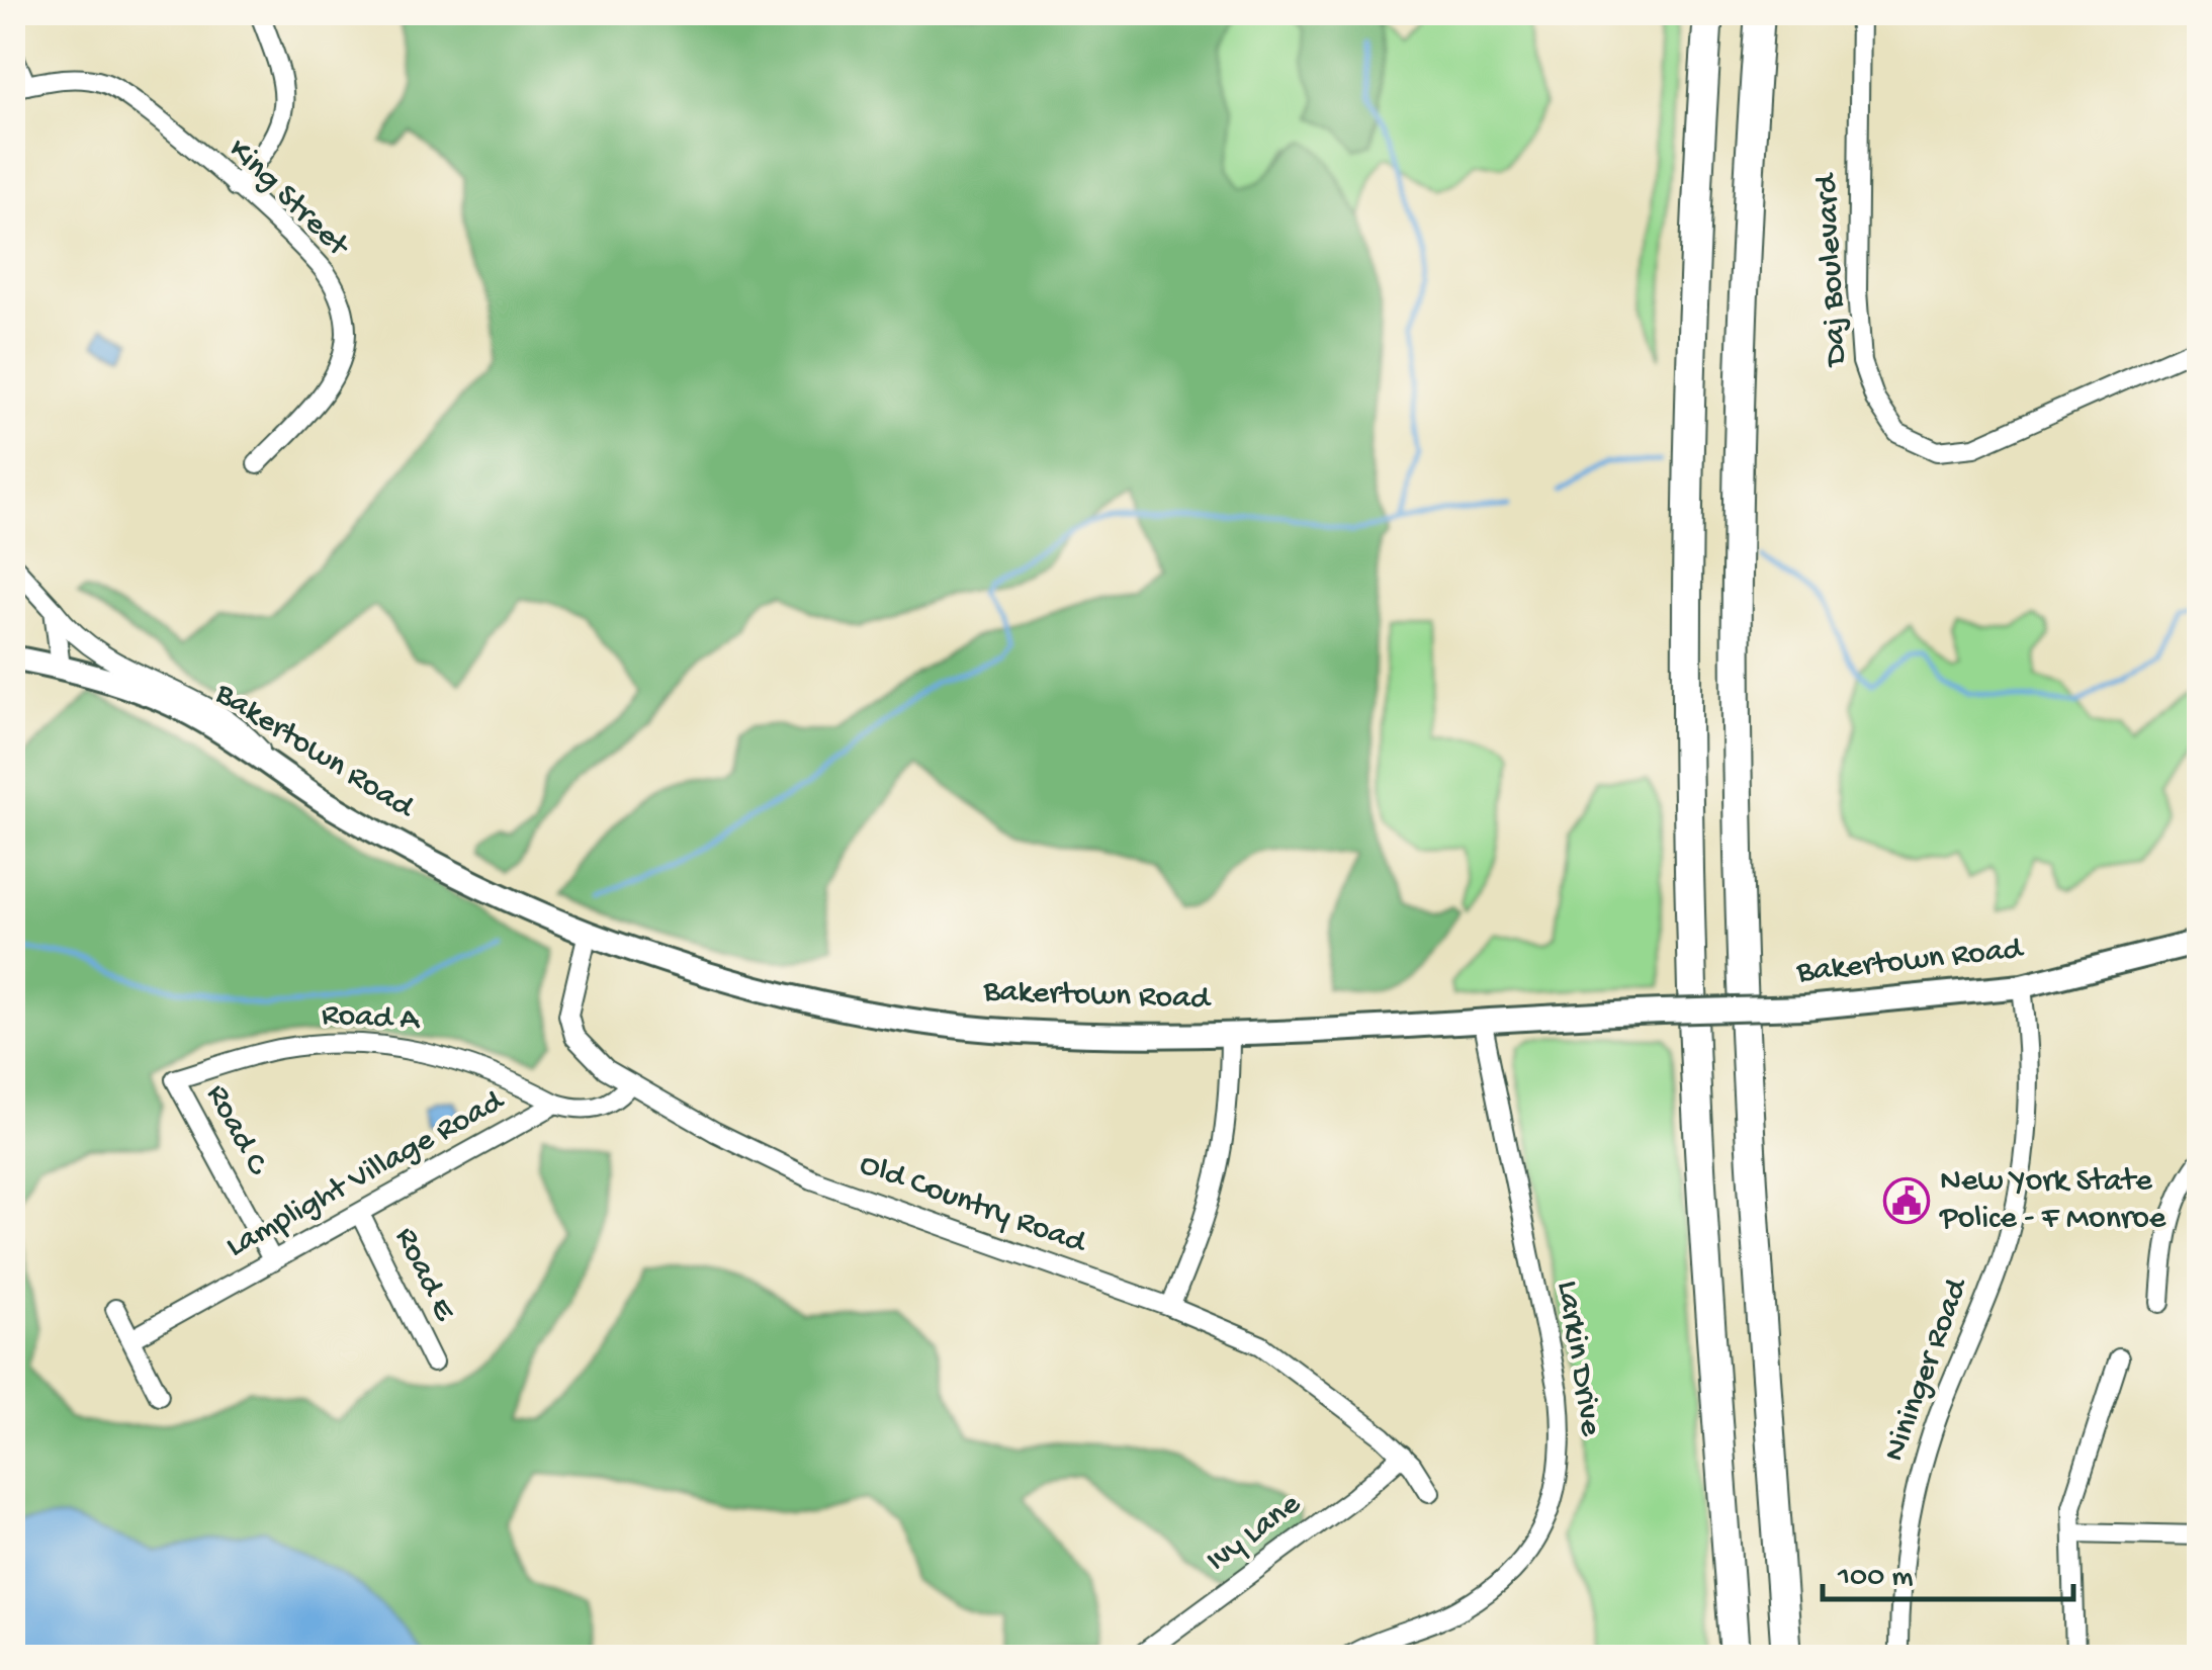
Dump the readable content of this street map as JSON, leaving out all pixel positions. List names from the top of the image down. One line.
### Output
{"streets":{"main road":["Bakertown Road"],"street":["King Street","Daj Boulevard","Road A","Road C","Lamplight Village Road","Old Country Road","Road E","Larkin Drive","Nininger Road","Ivy Lane"]},"crossings":[["Bakertown Road","Old Country Road"],["Bakertown Road","Larkin Drive"],["Bakertown Road","Nininger Road"],["Road A","Road C"],["Road A","Lamplight Village Road"],["Road C","Lamplight Village Road"],["Lamplight Village Road","Old Country Road"],["Lamplight Village Road","Road E"],["Old Country Road","Ivy Lane"]],"places":{"public building":["New York State Police - F Monroe"]},"scale_bar":"100 m"}
